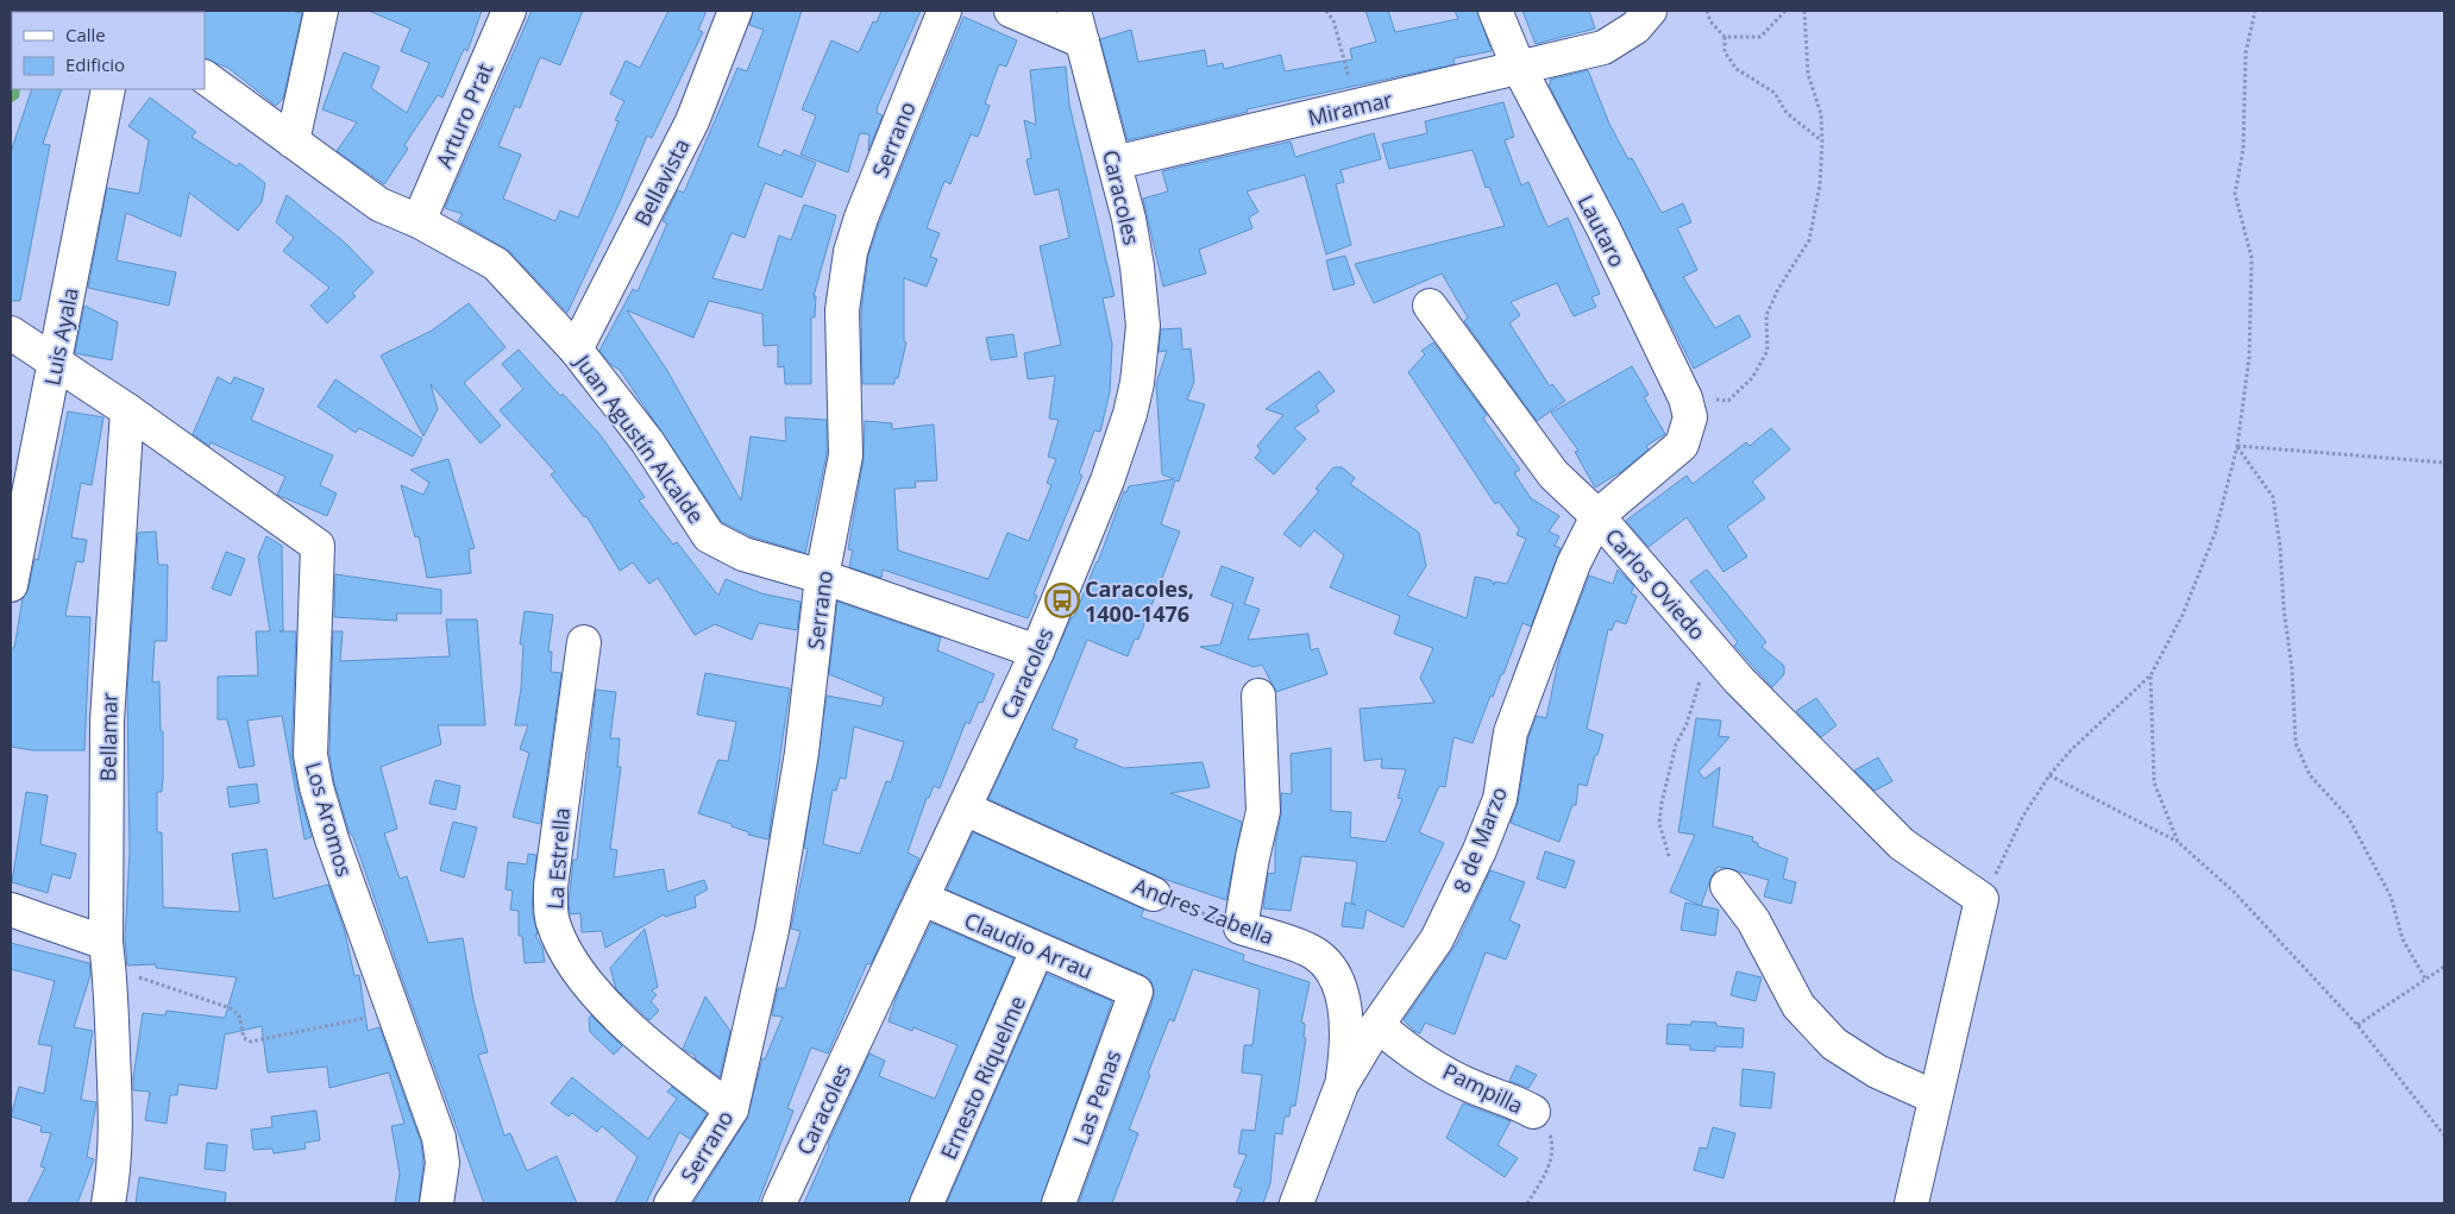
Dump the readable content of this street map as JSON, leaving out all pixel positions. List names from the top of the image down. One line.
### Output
{"streets":{"street":["Miramar","Arturo Prat","Serrano","Bellavista","Caracoles","Lautaro","Luis Ayala","Juan Agustín Alcalde","Carlos Oviedo","Bellamar","Los Aromos","8 de Marzo","La Estrella","Andres Zabella","Claudio Arrau","Ernesto Riquelme","Pampilla","Las Penas"]},"crossings":[["Miramar","Caracoles"],["Miramar","Lautaro"],["Arturo Prat","Juan Agustín Alcalde"],["Serrano","Juan Agustín Alcalde"],["Serrano","La Estrella"],["Bellavista","Juan Agustín Alcalde"],["Caracoles","Juan Agustín Alcalde"],["Caracoles","Andres Zabella"],["Caracoles","Claudio Arrau"],["Lautaro","8 de Marzo"],["Carlos Oviedo","8 de Marzo"],["Bellamar","Los Aromos"],["8 de Marzo","Andres Zabella"],["8 de Marzo","Pampilla"],["Claudio Arrau","Ernesto Riquelme"],["Claudio Arrau","Las Penas"]],"places":{"bus stop":["Caracoles, 1400-1476"]},"legend":["Calle","Edificio"]}
